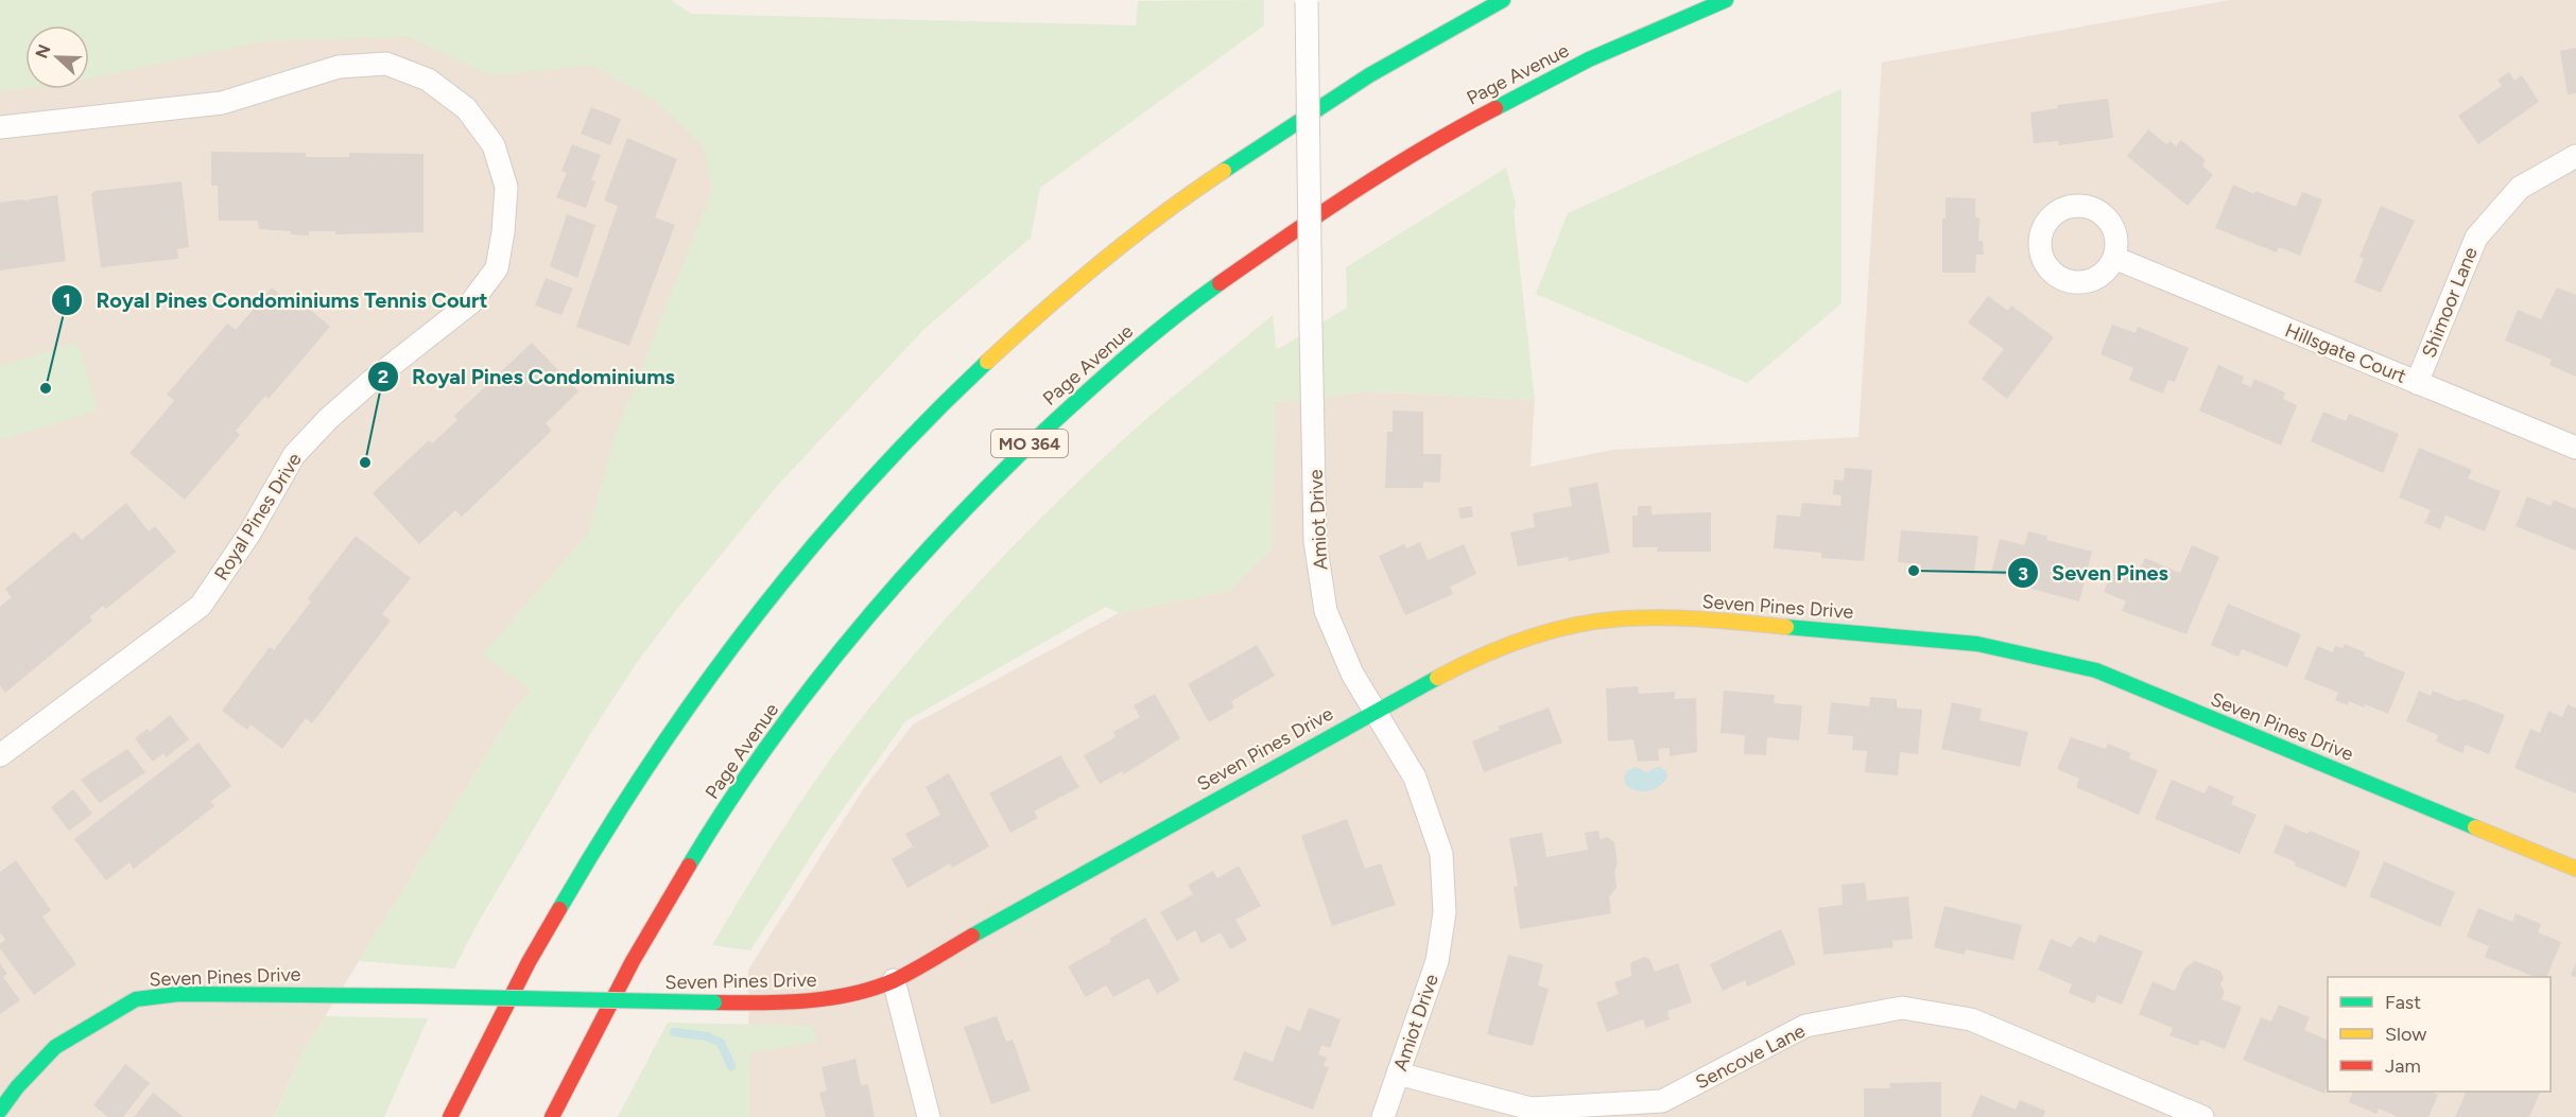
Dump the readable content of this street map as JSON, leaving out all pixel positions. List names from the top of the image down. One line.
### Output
{"streets":{"main road":["Page Avenue","MO 364","Seven Pines Drive"],"street":["Shimoor Lane","Hillsgate Court","Royal Pines Drive","Amiot Drive","Sencove Lane"]},"crossings":[["Shimoor Lane","Hillsgate Court"],["Amiot Drive","Seven Pines Drive"],["Amiot Drive","Sencove Lane"]],"places":["Royal Pines Condominiums Tennis Court","Royal Pines Condominiums","Seven Pines"],"legend":["Fast","Slow","Jam"],"north":"left"}
